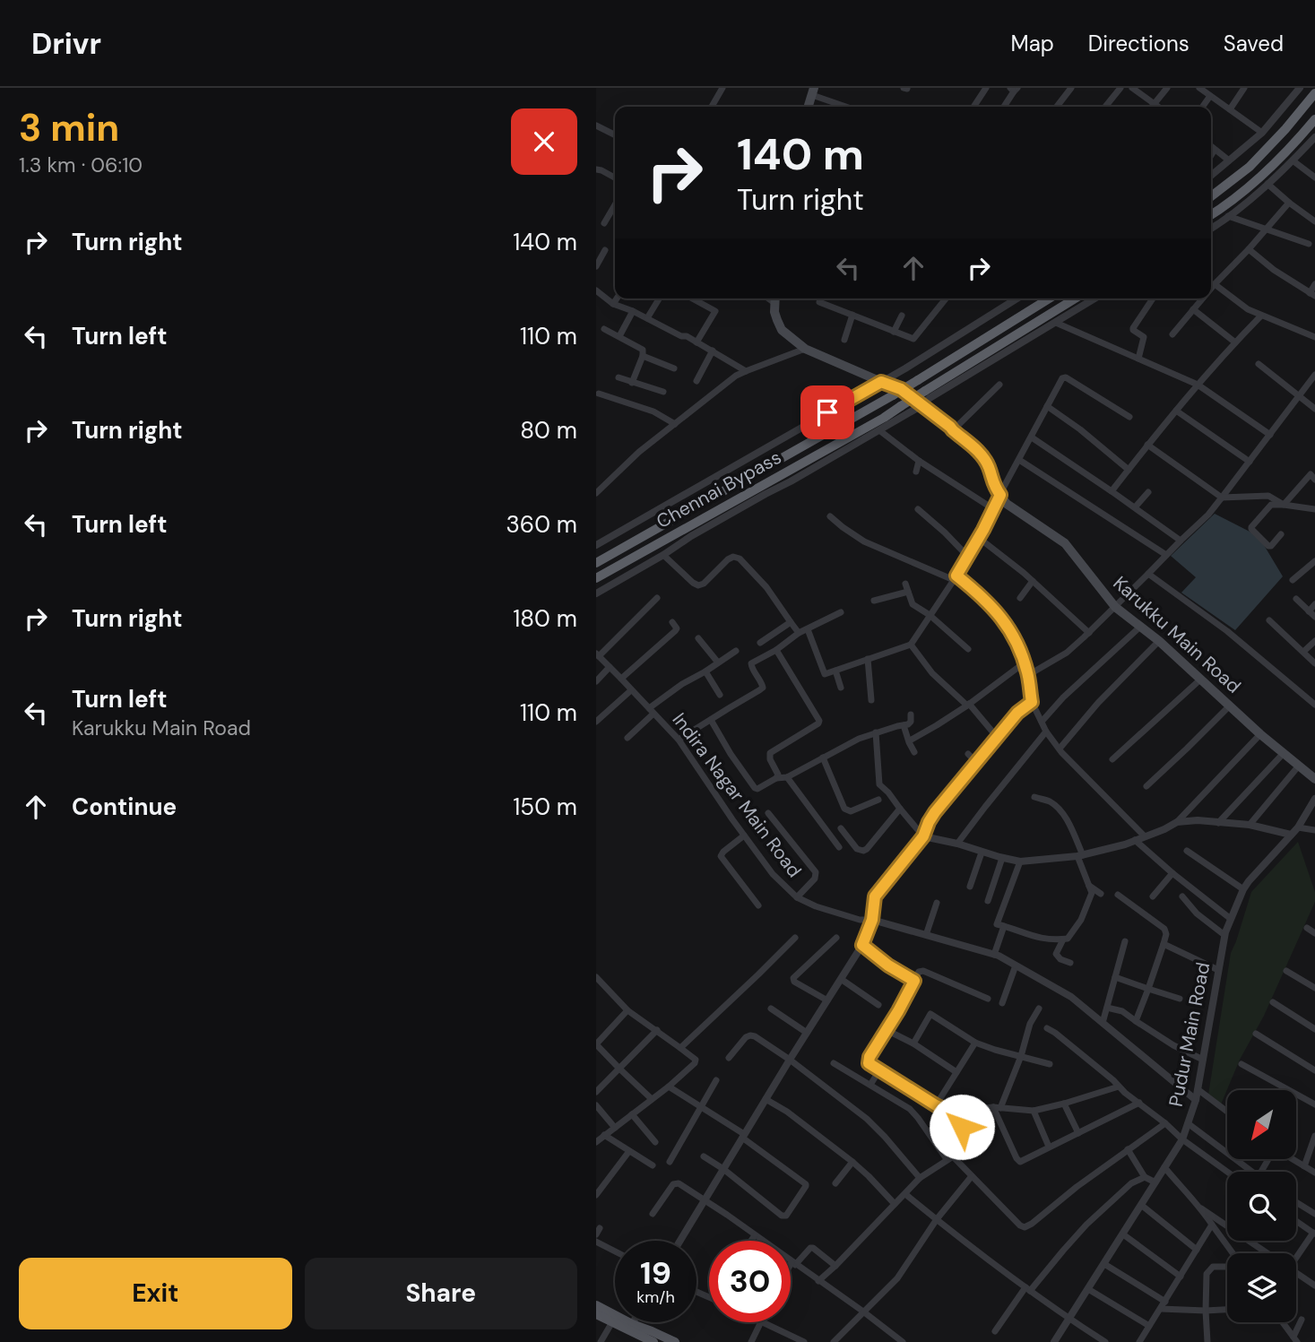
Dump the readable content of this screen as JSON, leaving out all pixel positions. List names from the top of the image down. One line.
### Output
{"streets":{"highway":["Chennai Bypass"],"main road":["Karukku Main Road"],"street":["Indira Nagar Main Road","Pudur Main Road"]},"north":"bottom left","page":{"header":"Drivr","nav":["Map","Directions","Saved"],"heading":["3 min","1.3 km · 06:10"],"turn":["140 m","Turn right"],"list":[{"name":"Turn right","value":"140 m"},{"name":"Turn left","value":"110 m"},{"name":"Turn right","value":"80 m"},{"name":"Turn left","value":"360 m"},{"name":"Turn right","value":"180 m"},{"name":"Turn left","note":"Karukku Main Road","value":"110 m"},{"name":"Continue","value":"150 m"}],"speed":"19 km/h","limit":"30","buttons":["Exit","Share"]}}
